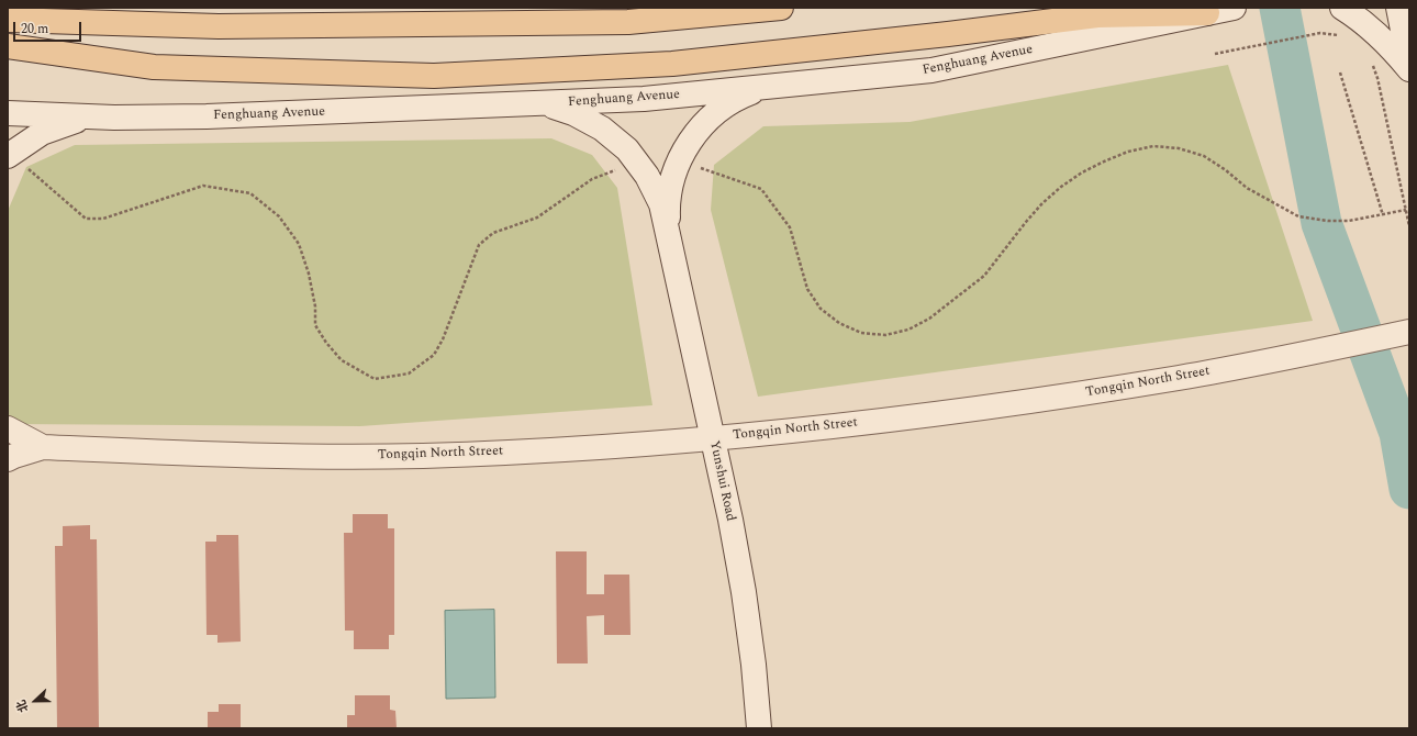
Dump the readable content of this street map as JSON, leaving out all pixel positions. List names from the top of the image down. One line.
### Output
{"streets":{"street":["Fenghuang Avenue","Tongqin North Street","Yunshui Road"]},"crossings":[["Tongqin North Street","Yunshui Road"]],"scale_bar":"20 m","north":"left"}
